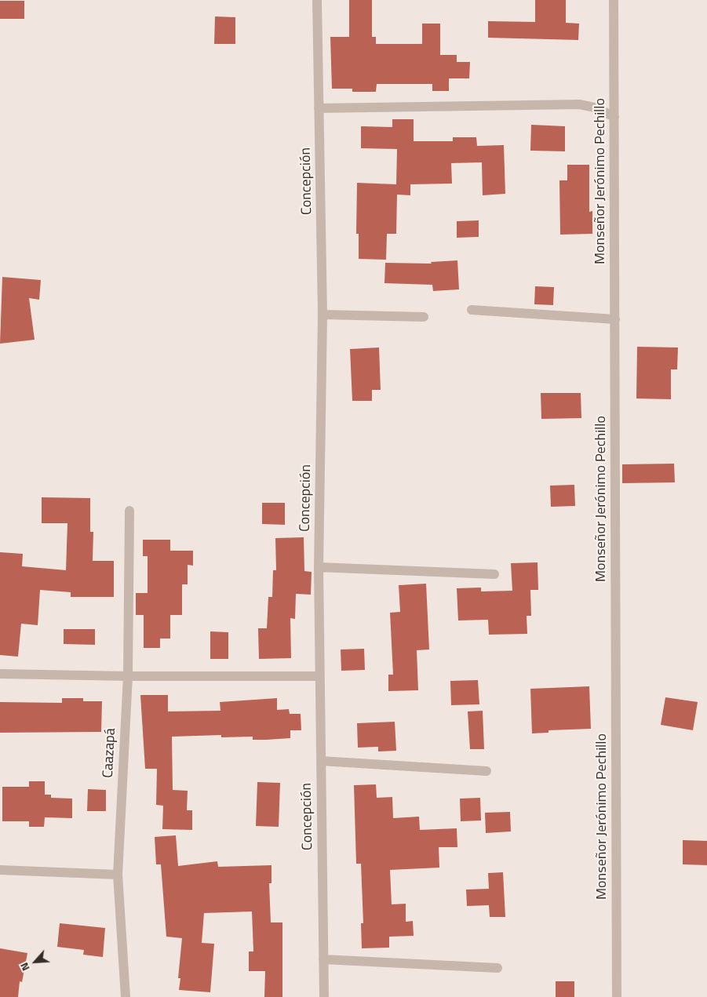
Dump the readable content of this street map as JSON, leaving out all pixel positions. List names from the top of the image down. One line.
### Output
{"streets":{"street":["Concepción","Monseñor Jerónimo Pechillo","Caazapá"]},"north":"bottom left"}
